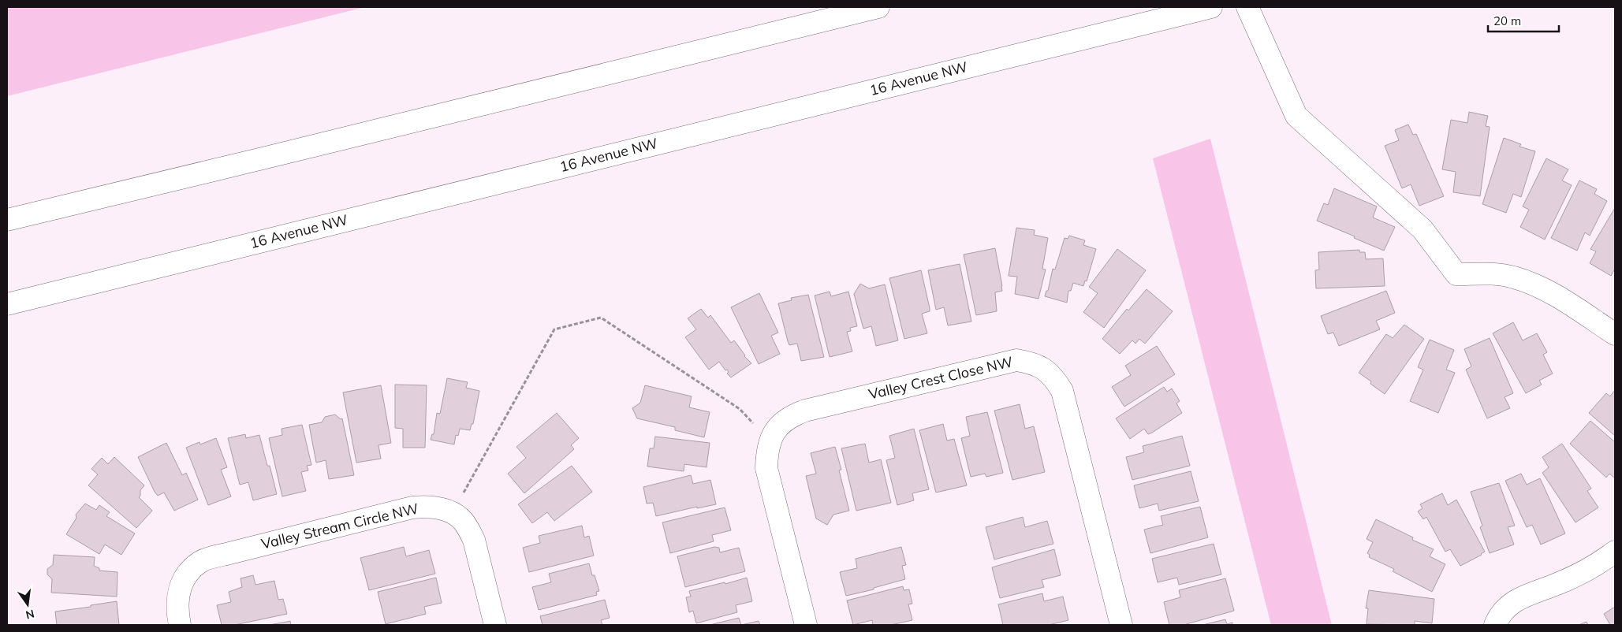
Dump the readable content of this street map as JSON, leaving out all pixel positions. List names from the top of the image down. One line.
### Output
{"streets":{"main road":["16 Avenue NW","Valley Crest Close NW","Valley Stream Circle NW"]},"scale_bar":"20 m","north":"bottom"}
